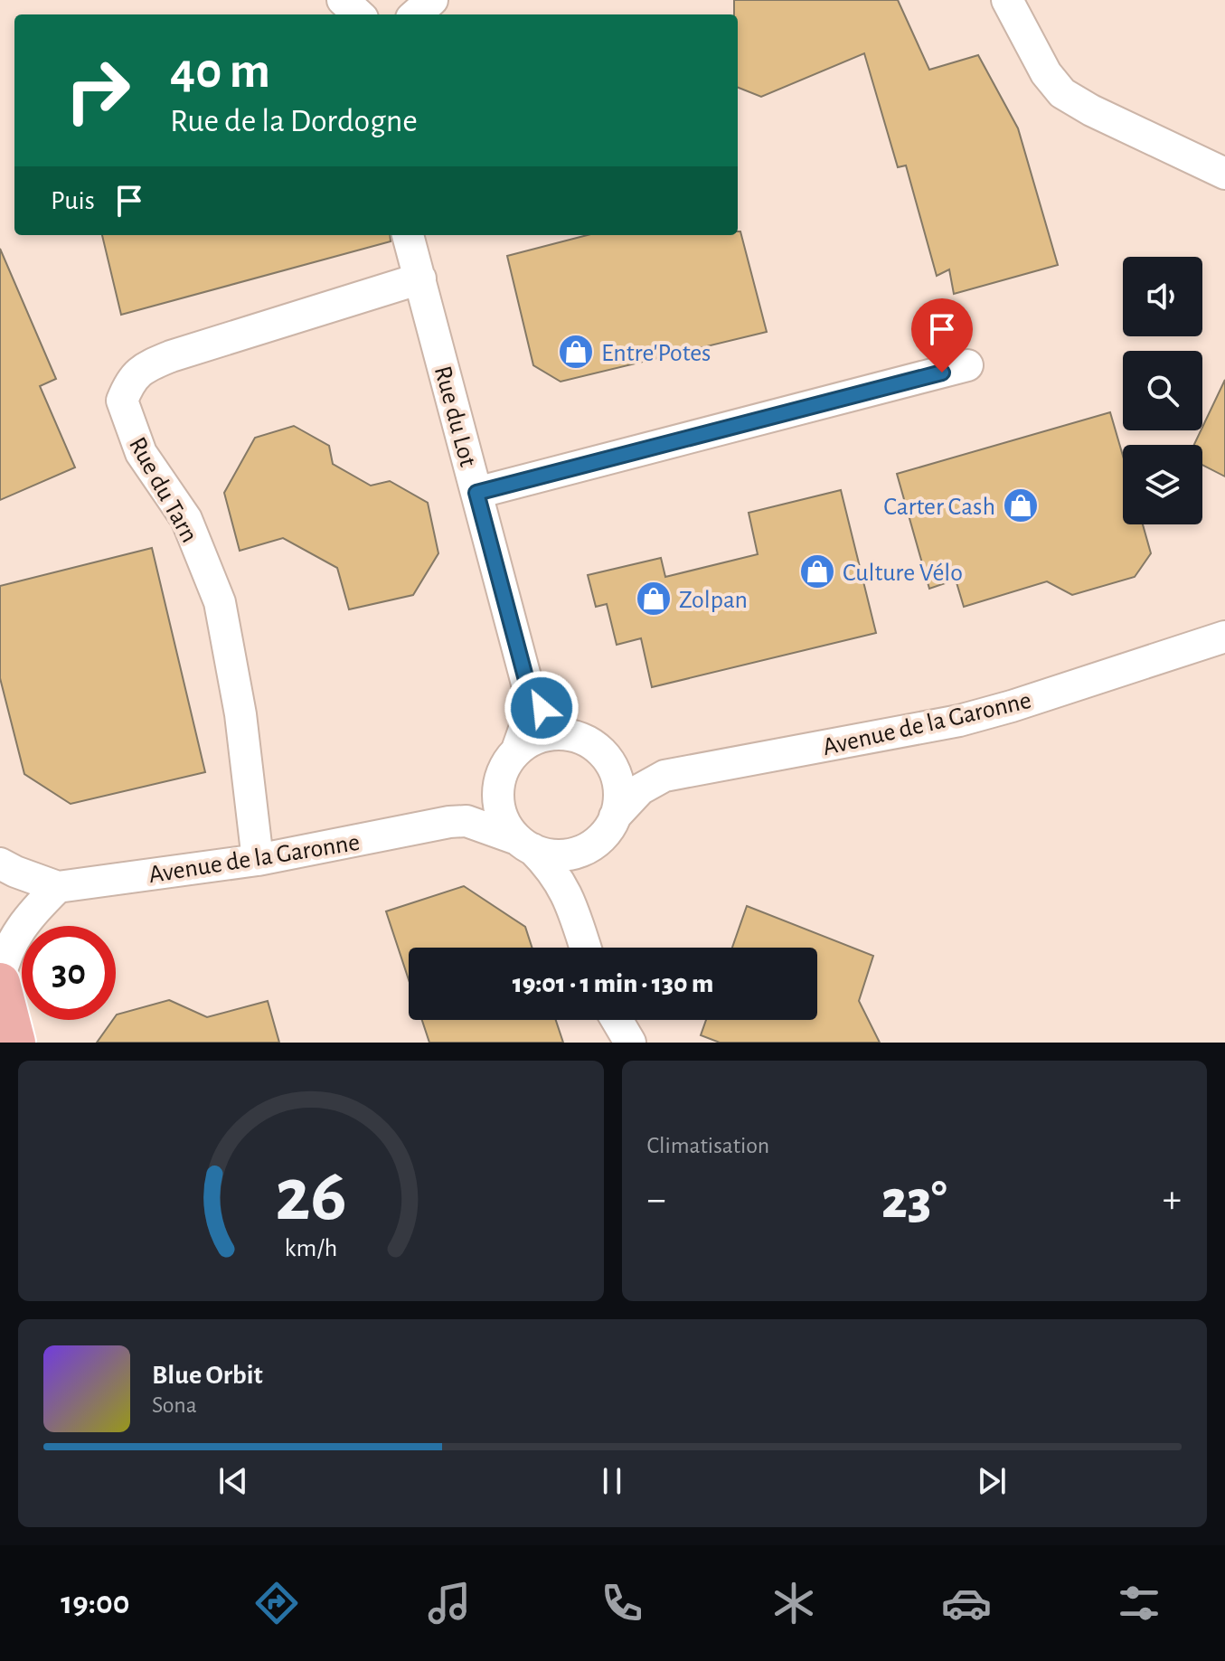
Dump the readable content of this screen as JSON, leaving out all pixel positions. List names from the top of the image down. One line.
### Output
{"streets":{"street":["Rue du Lot","Rue du Tarn","Avenue de la Garonne"]},"crossings":[["Rue du Lot","Rue du Tarn"],["Rue du Tarn","Avenue de la Garonne"]],"places":{"shop":["Entre'Potes","Carter Cash","Culture Vélo","Zolpan"]},"page":{"turn":["40 m","Rue de la Dordogne"],"then":"Puis","limit":"30","trip":"19:01 · 1 min · 130 m","tile":"Climatisation","heat":["−","23°","+"],"song":["Blue Orbit","Sona"],"tabs":"19:00","gauge":["26","km/h"]}}
